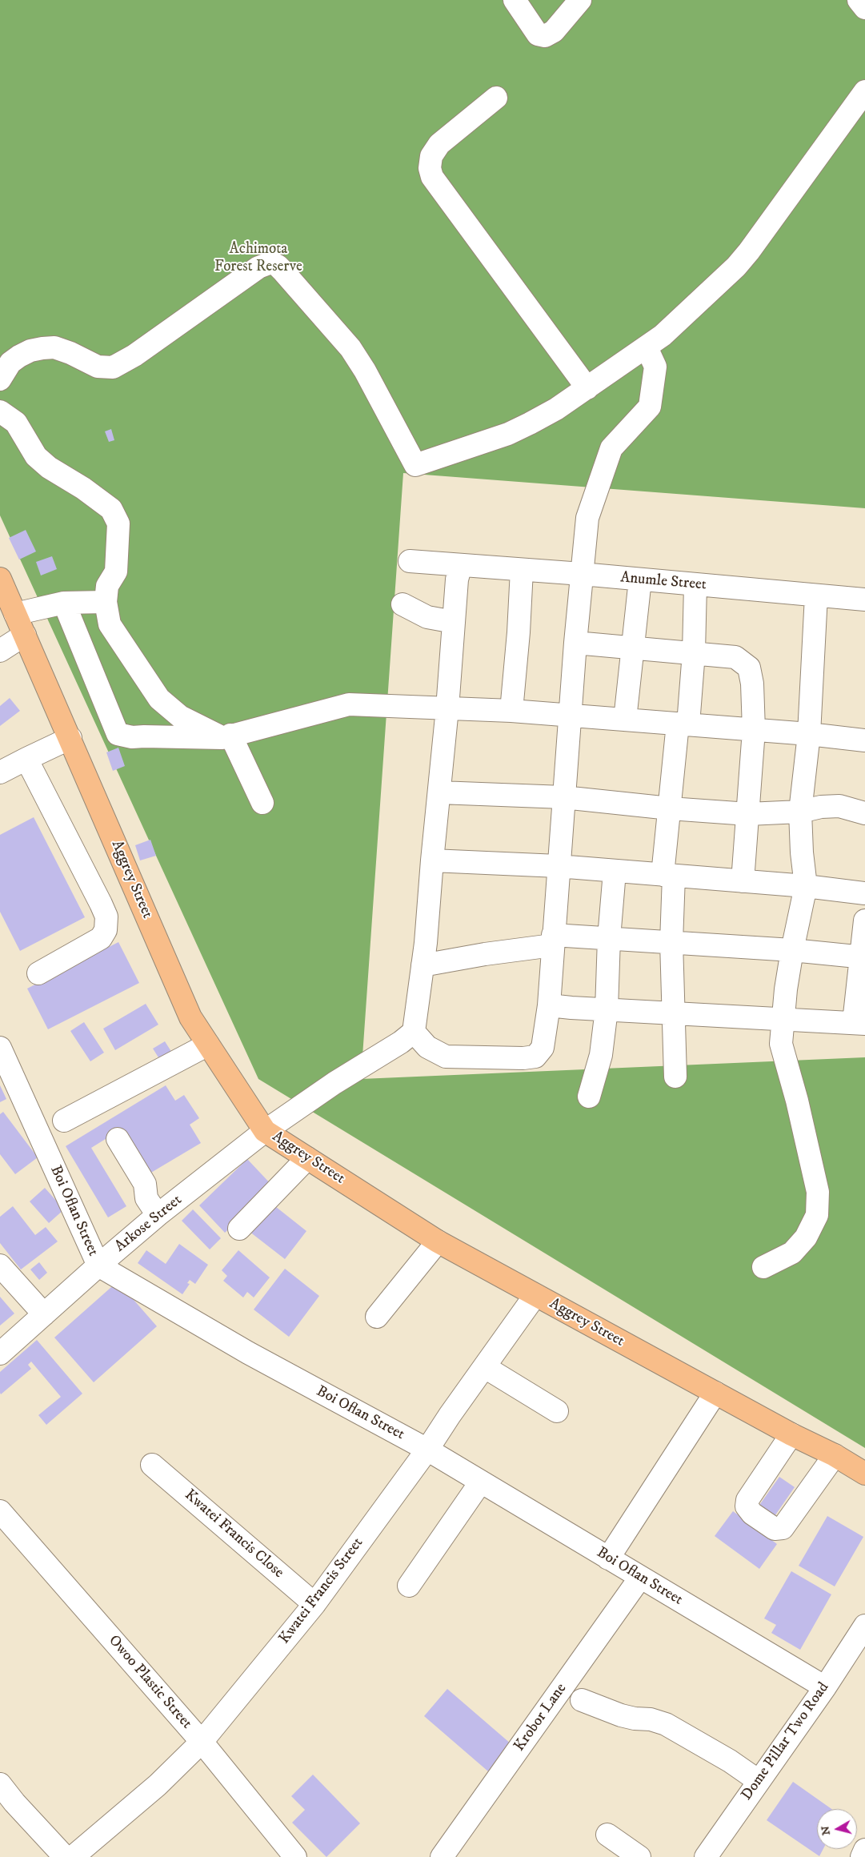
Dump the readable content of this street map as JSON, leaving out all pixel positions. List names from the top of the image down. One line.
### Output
{"streets":{"main road":["Aggrey Street"],"street":["Anumle Street","Boi Oflan Street","Arkose Street","Kwatei Francis Close","Kwatei Francis Street","Owoo Plastic Street","Krobor Lane","Dome Pillar Two Road"]},"crossings":[["Aggrey Street","Arkose Street"],["Aggrey Street","Kwatei Francis Street"],["Boi Oflan Street","Arkose Street"],["Boi Oflan Street","Kwatei Francis Street"],["Boi Oflan Street","Krobor Lane"],["Boi Oflan Street","Dome Pillar Two Road"],["Kwatei Francis Close","Kwatei Francis Street"],["Kwatei Francis Street","Owoo Plastic Street"]],"parks":["Achimota Forest Reserve"],"north":"left"}
